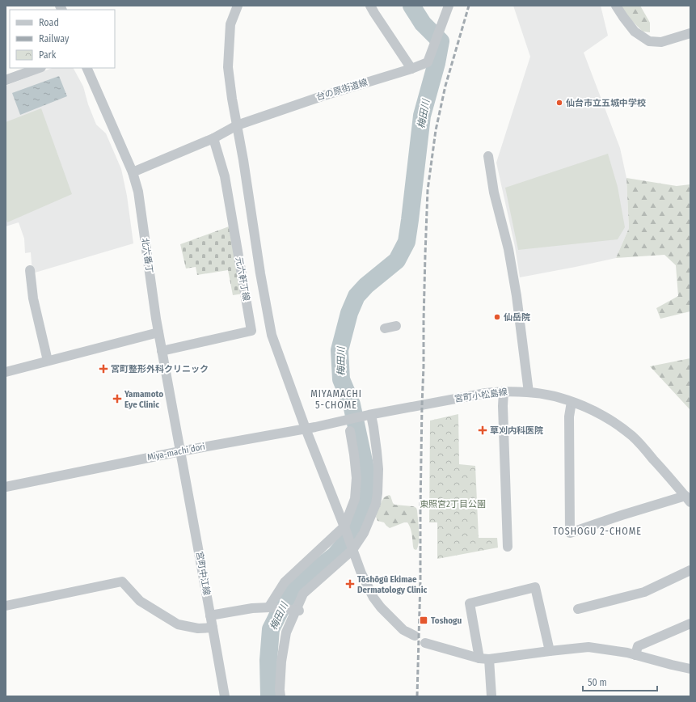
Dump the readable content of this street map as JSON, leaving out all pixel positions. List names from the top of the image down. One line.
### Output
{"streets":{"street":["台の原街道線","北六番丁","元六軒丁線","宮町小松島線","Miya-machi dori","宮町中江線"]},"crossings":[["台の原街道線","北六番丁"],["台の原街道線","元六軒丁線"],["北六番丁","元六軒丁線"],["北六番丁","Miya-machi dori"],["北六番丁","宮町中江線"],["宮町小松島線","Miya-machi dori"],["Miya-machi dori","宮町中江線"]],"districts":["MIYAMACHI 5-CHOME","TOSHOGU 2-CHOME"],"water":["梅田川"],"parks":["東照宮2丁目公園"],"places":{"other":["仙台市立五城中学校","仙岳院"],"health":["宮町整形外科クリニック","Yamamoto Eye Clinic","草刈内科医院","Tōshōgū Ekimae Dermatology Clinic"],"transit":["Toshogu"]},"legend":["Road","Railway","Park"],"scale_bar":"50 m"}
